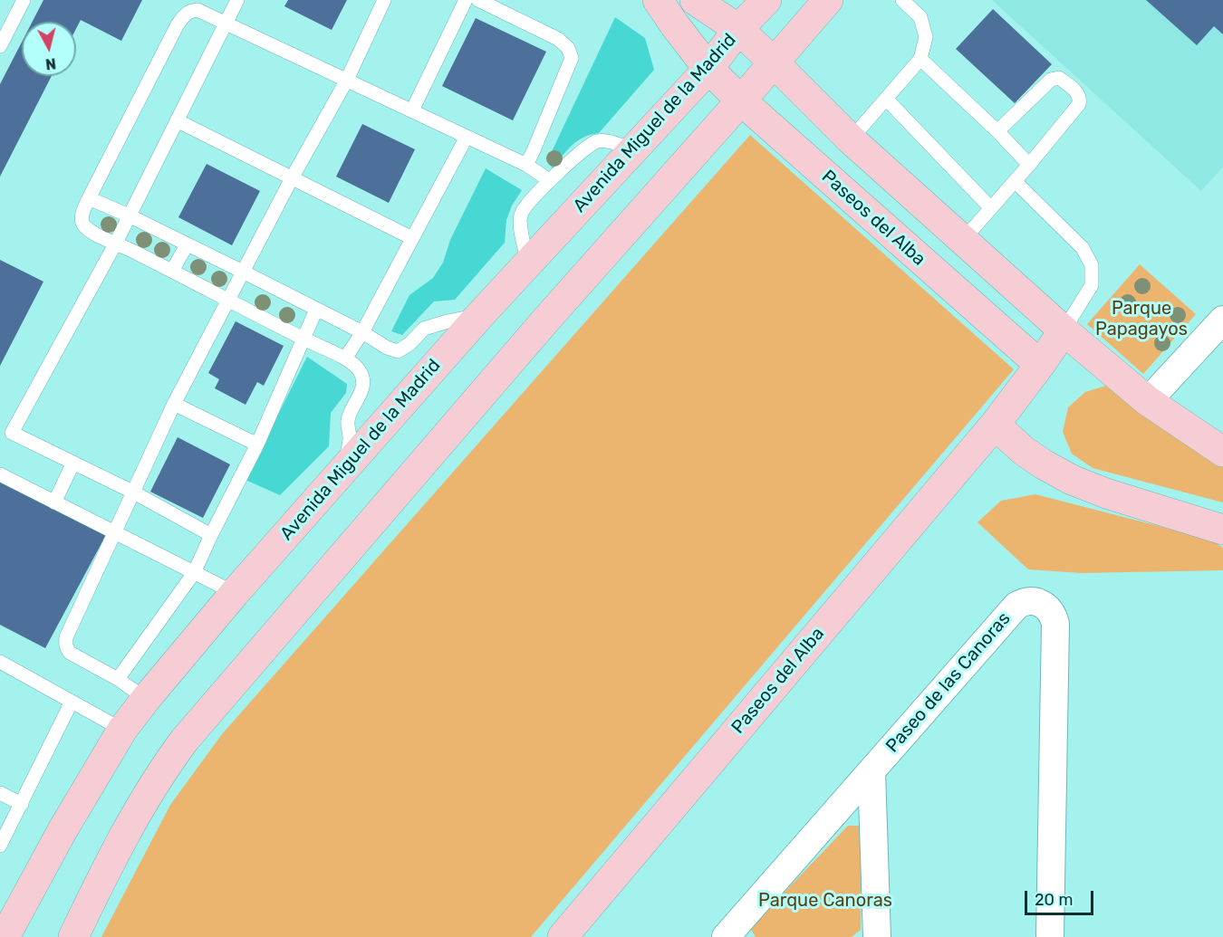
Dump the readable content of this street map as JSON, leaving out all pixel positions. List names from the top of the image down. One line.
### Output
{"streets":{"main road":["Avenida Miguel de la Madrid","Paseos del Alba"],"street":["Paseo de las Canoras"]},"crossings":[["Avenida Miguel de la Madrid","Paseos del Alba"]],"parks":["Parque Papagayos","Parque Canoras"],"scale_bar":"20 m","north":"bottom"}
